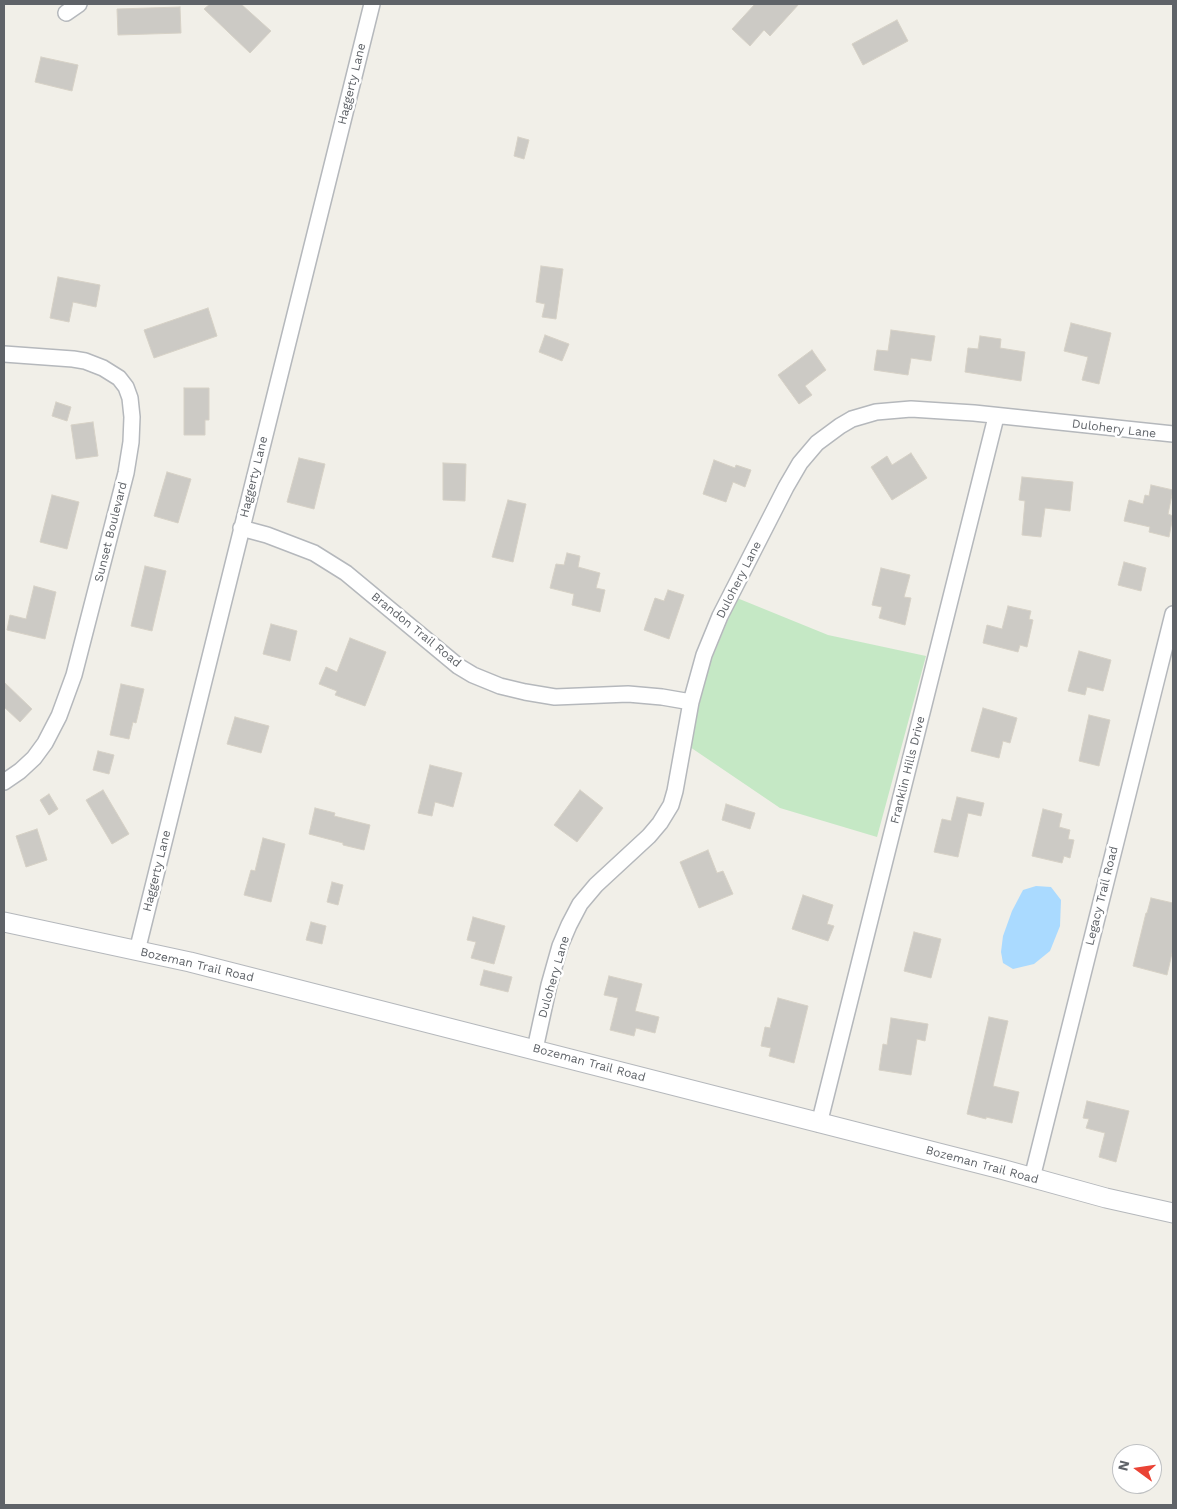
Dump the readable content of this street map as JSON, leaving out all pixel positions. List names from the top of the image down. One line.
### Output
{"streets":{"street":["Haggerty Lane","Dulohery Lane","Sunset Boulevard","Brandon Trail Road","Franklin Hills Drive","Legacy Trail Road","Bozeman Trail Road"]},"crossings":[["Haggerty Lane","Brandon Trail Road"],["Haggerty Lane","Bozeman Trail Road"],["Dulohery Lane","Brandon Trail Road"],["Dulohery Lane","Franklin Hills Drive"],["Dulohery Lane","Bozeman Trail Road"],["Franklin Hills Drive","Bozeman Trail Road"],["Legacy Trail Road","Bozeman Trail Road"]],"north":"left"}
